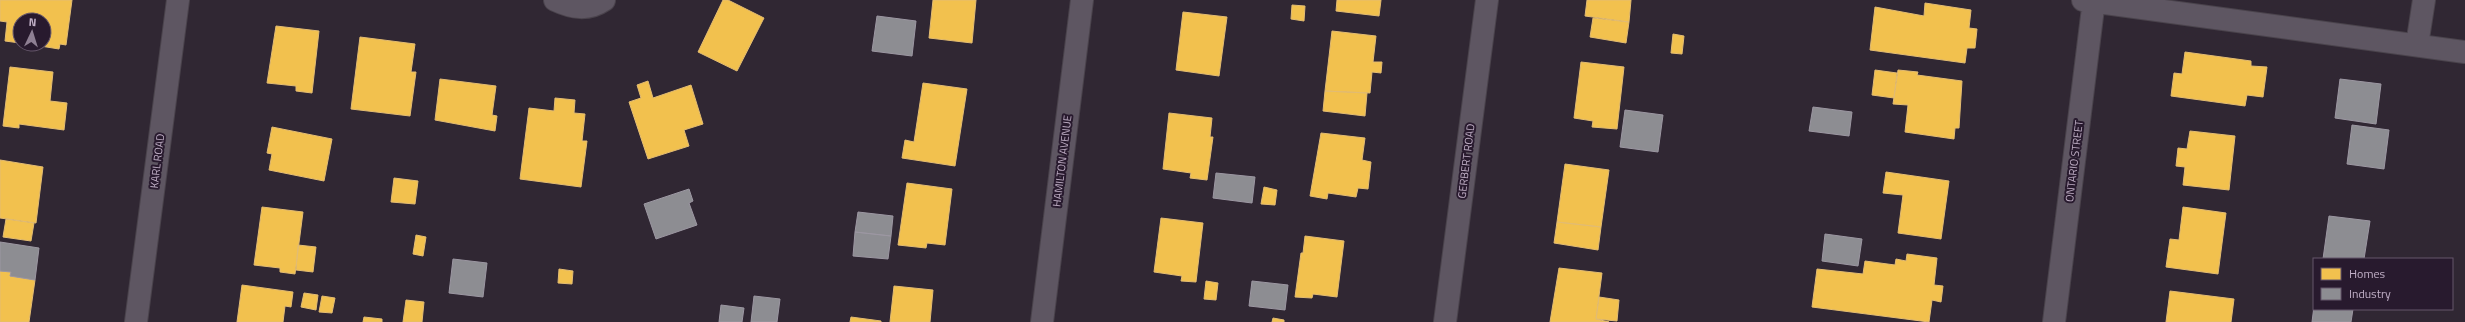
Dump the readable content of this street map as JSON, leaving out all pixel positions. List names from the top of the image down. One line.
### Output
{"streets":{"street":["KARL ROAD","HAMILTON AVENUE","GERBERT ROAD","ONTARIO STREET"]},"legend":["Homes","Industry"],"north":"top"}
